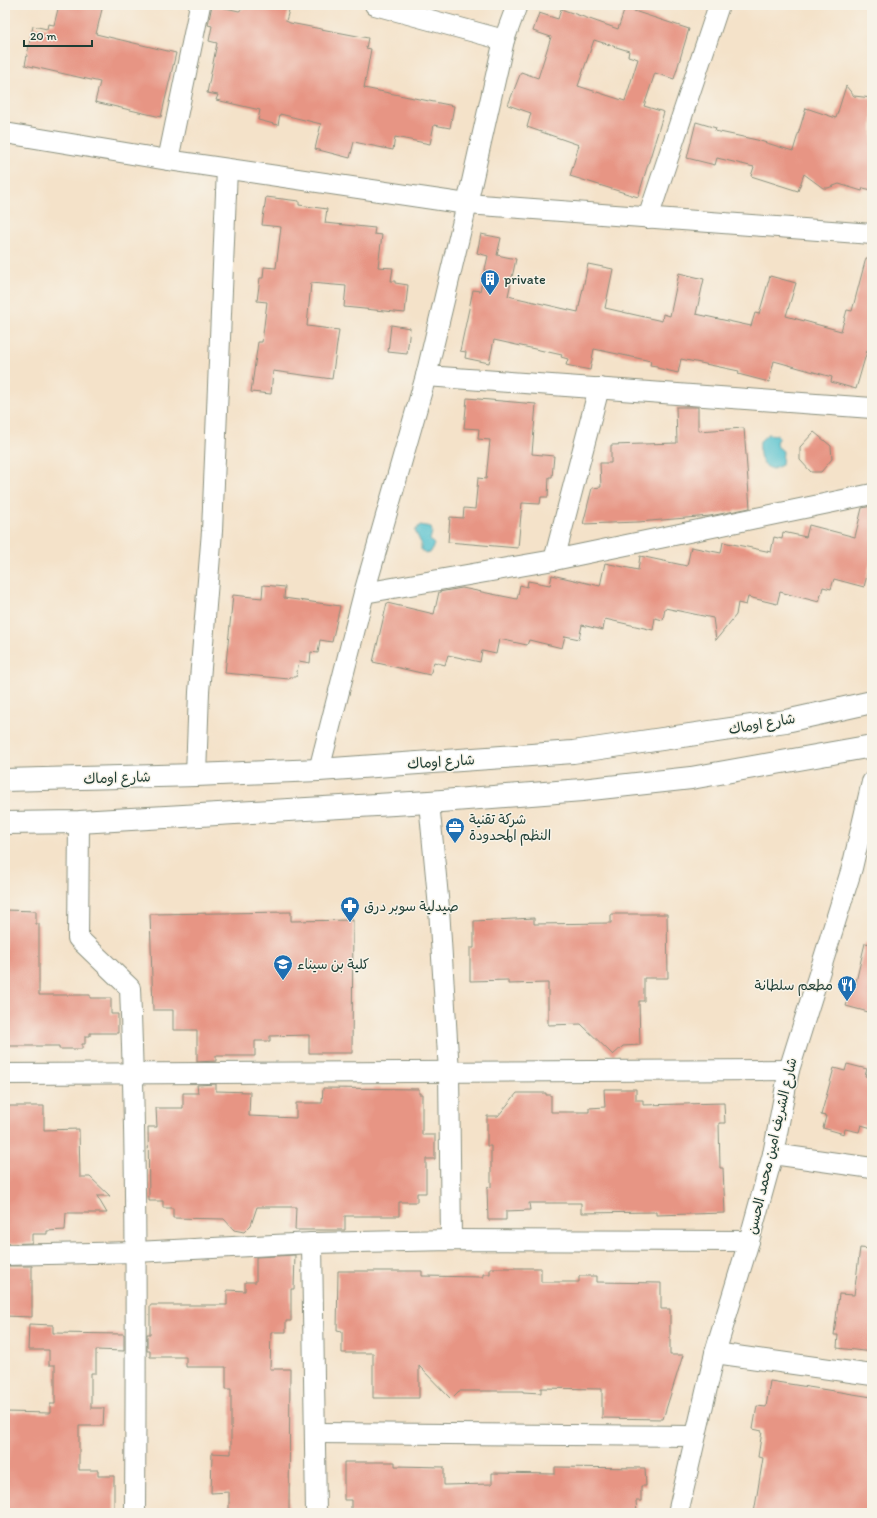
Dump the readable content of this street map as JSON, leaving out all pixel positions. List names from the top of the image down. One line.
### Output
{"streets":{"main road":["شارع اوماك"],"street":["شارع الشريف امين محمد الحسن"]},"places":{"building":["private"],"office":["شركة تقنية النظم المحدودة"],"pharmacy":["صيدلية سوبر درق"],"school or university":["كلية بن سيناء"],"restaurant":["مطعم سلطانة"]},"scale_bar":"20 m"}
